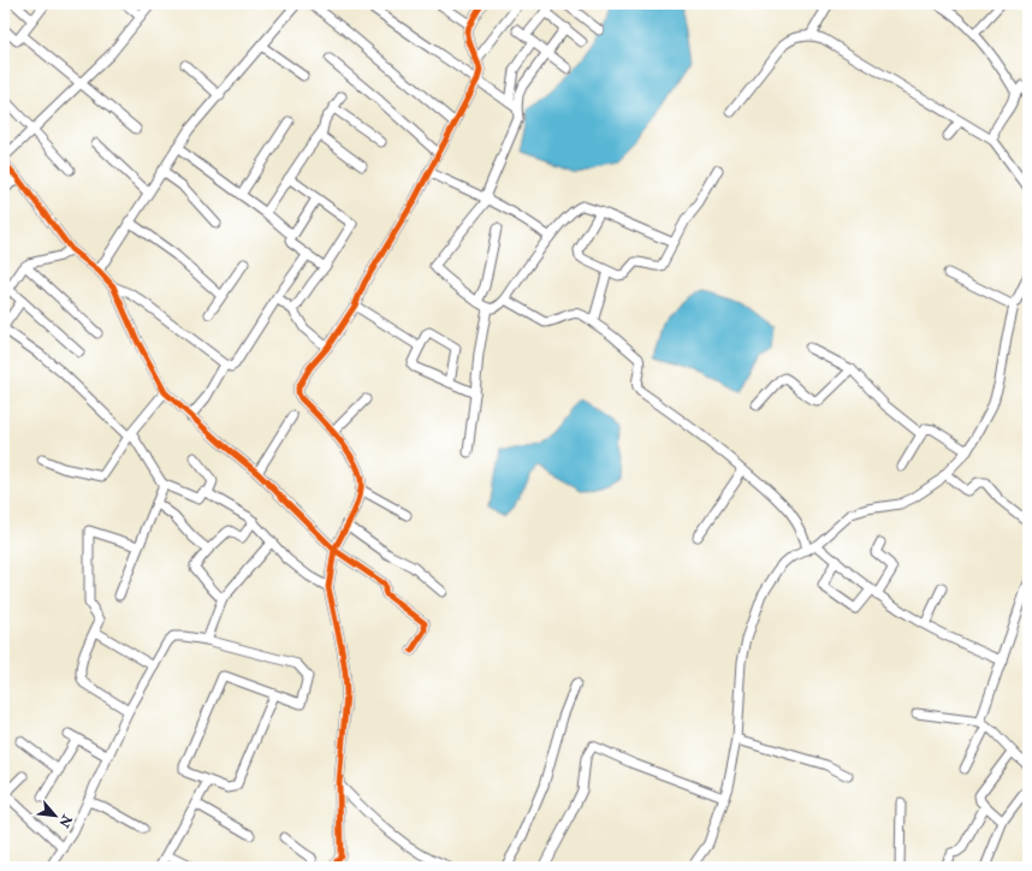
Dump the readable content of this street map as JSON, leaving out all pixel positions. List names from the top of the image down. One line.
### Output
{"north":"bottom right"}
